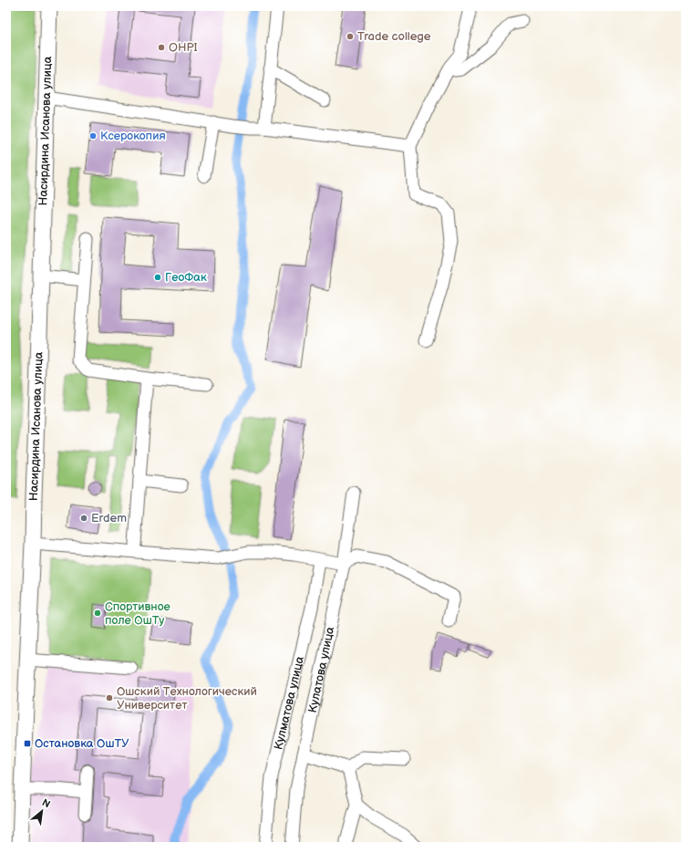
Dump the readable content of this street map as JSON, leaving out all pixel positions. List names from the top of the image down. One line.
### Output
{"streets":{"main road":["Насирдина Исанова улица"],"street":["Кулатова улица","Кулматова улица"]},"places":{"other":["Trade college","OHPI","Ксерокопия","ГеоФак","Erdem","Спортивное поле ОшТу","Ошский Технологический Университет"],"transit":["Остановка ОшТУ"]},"north":"top right"}
